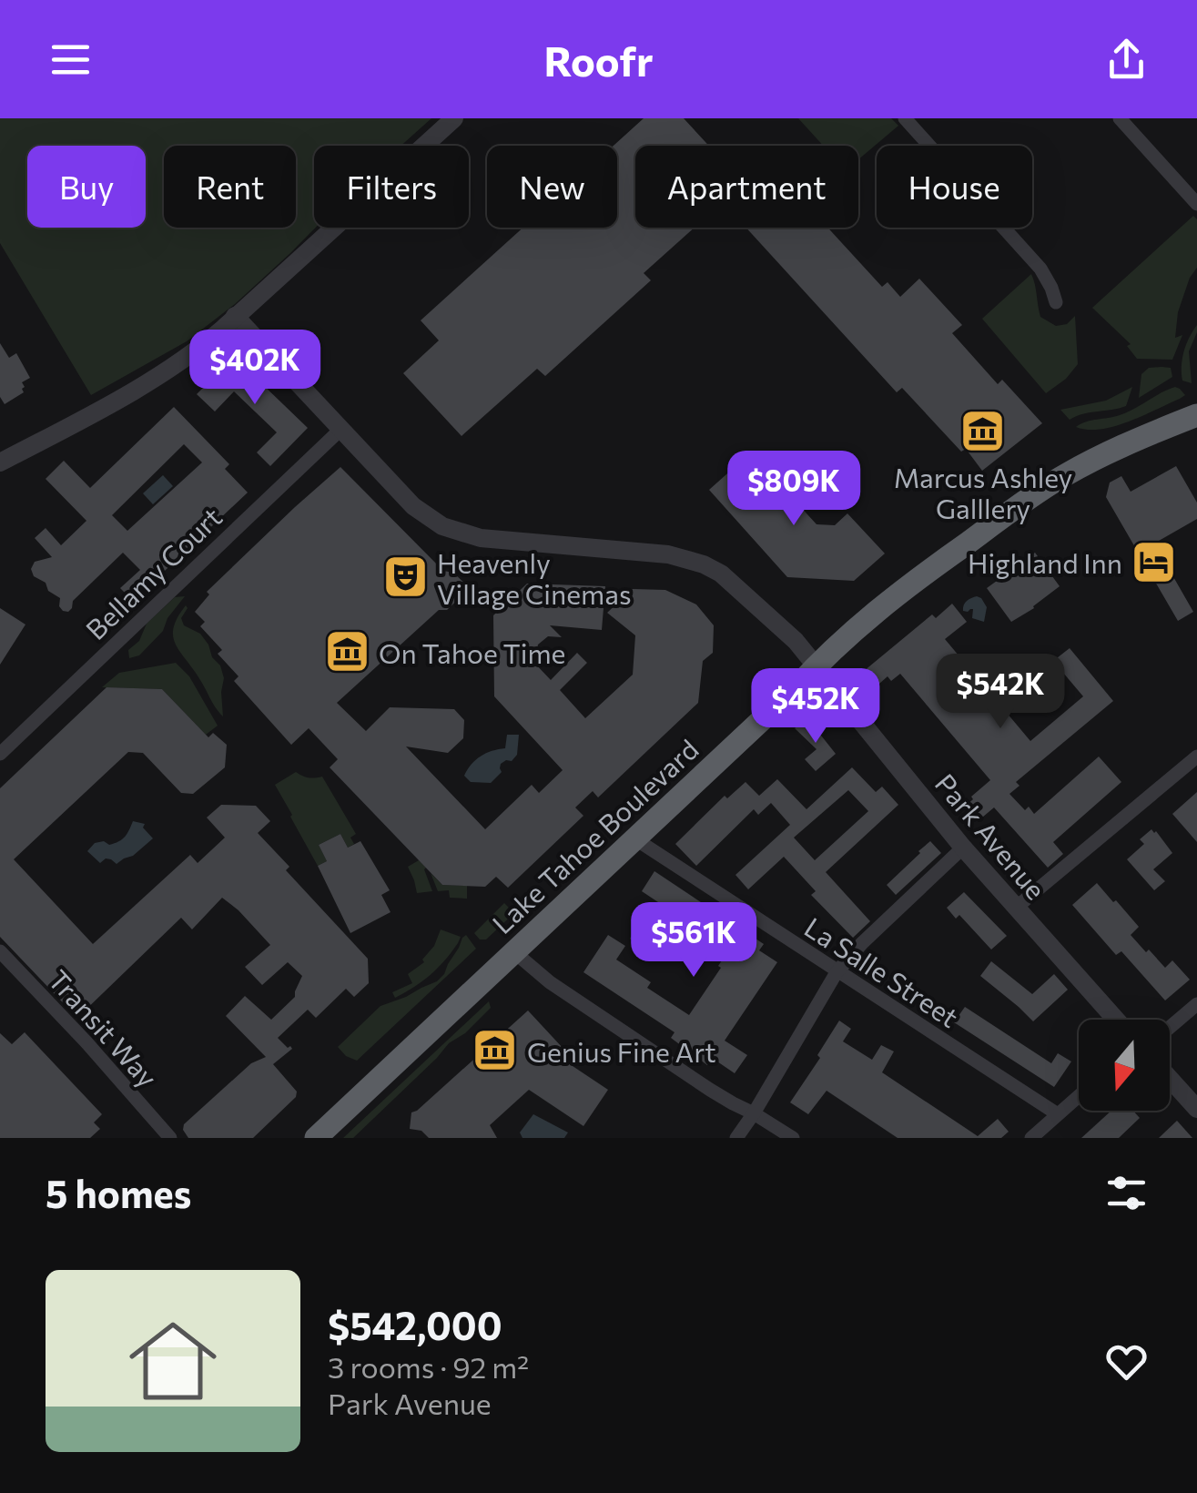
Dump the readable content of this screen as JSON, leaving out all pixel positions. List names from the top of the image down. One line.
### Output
{"streets":{"highway":["Lake Tahoe Boulevard"],"street":["Bellamy Court","Park Avenue","La Salle Street","Transit Way"]},"crossings":[["Bellamy Court","Park Avenue"],["Lake Tahoe Boulevard","Park Avenue"],["Lake Tahoe Boulevard","La Salle Street"]],"places":{"museum":["Marcus Ashley Galllery","On Tahoe Time","Genius Fine Art"],"hotel":["Highland Inn"],"theatre":["Heavenly Village Cinemas"]},"north":"bottom","page":{"header":"Roofr","chip":["Buy","Rent","Filters","New","Apartment","House"],"price":["$402K","$809K","$542K","$452K","$561K"],"heading":"5 homes","list":[{"name":"$542,000","note":"3 rooms · 92 m² · Park Avenue"}]}}
